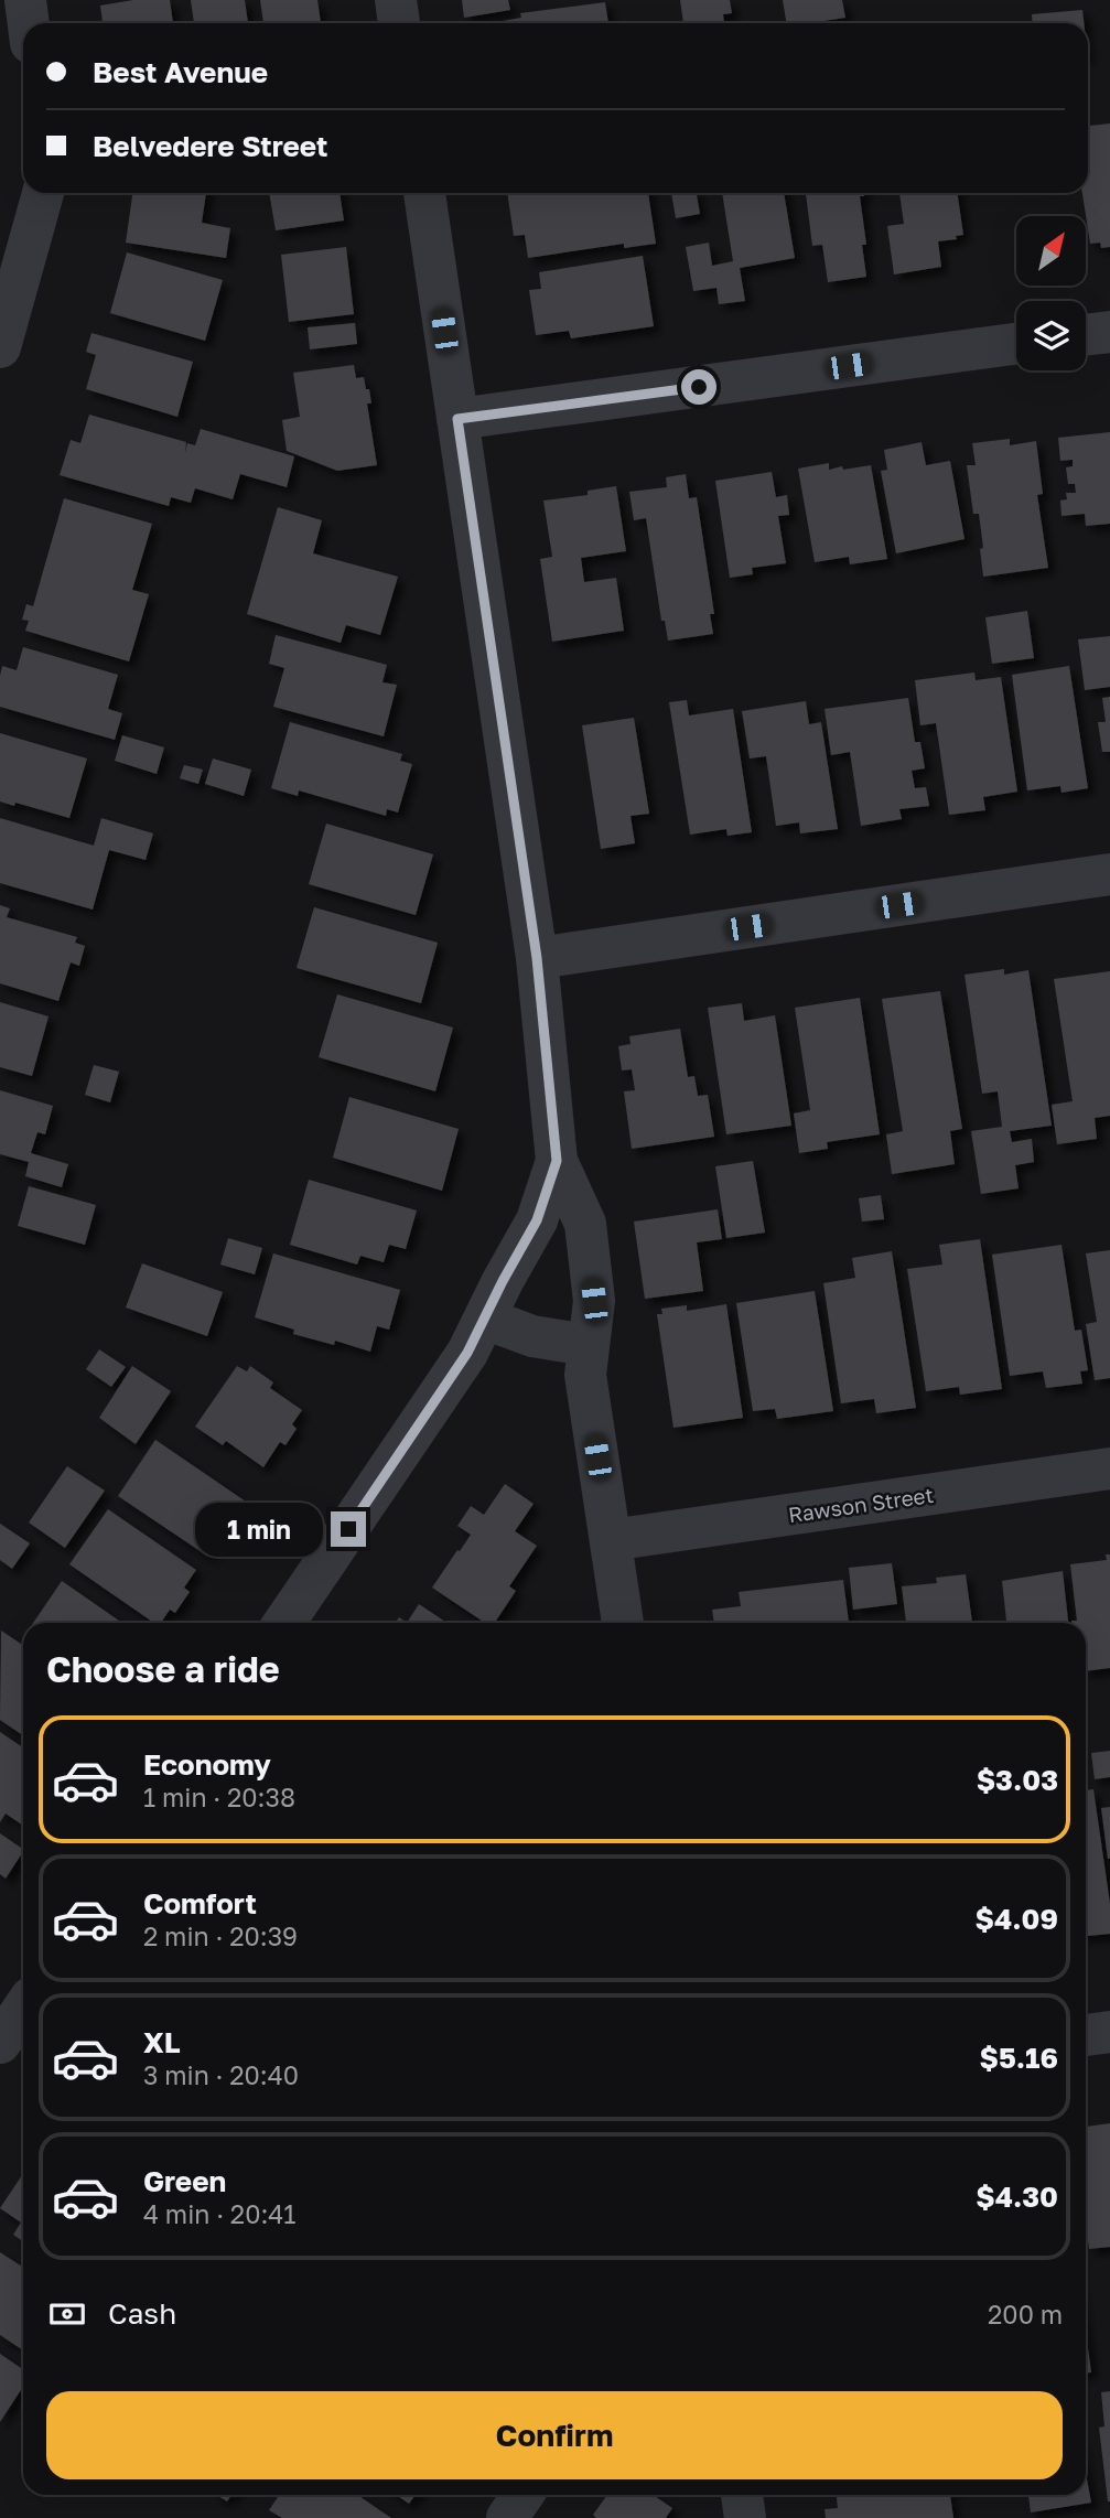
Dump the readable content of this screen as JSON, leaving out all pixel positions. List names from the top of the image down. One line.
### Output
{"streets":{"street":["Rawson Street"]},"north":"top right","page":{"banner":["Best Avenue","Belvedere Street"],"bubble":"1 min","heading":"Choose a ride","list":[{"name":"Economy","note":"1 min · 20:38","value":"$3.03"},{"name":"Comfort","note":"2 min · 20:39","value":"$4.09"},{"name":"XL","note":"3 min · 20:40","value":"$5.16"},{"name":"Green","note":"4 min · 20:41","value":"$4.30"}],"pay":["Cash","200 m"],"buttons":"Confirm"}}
